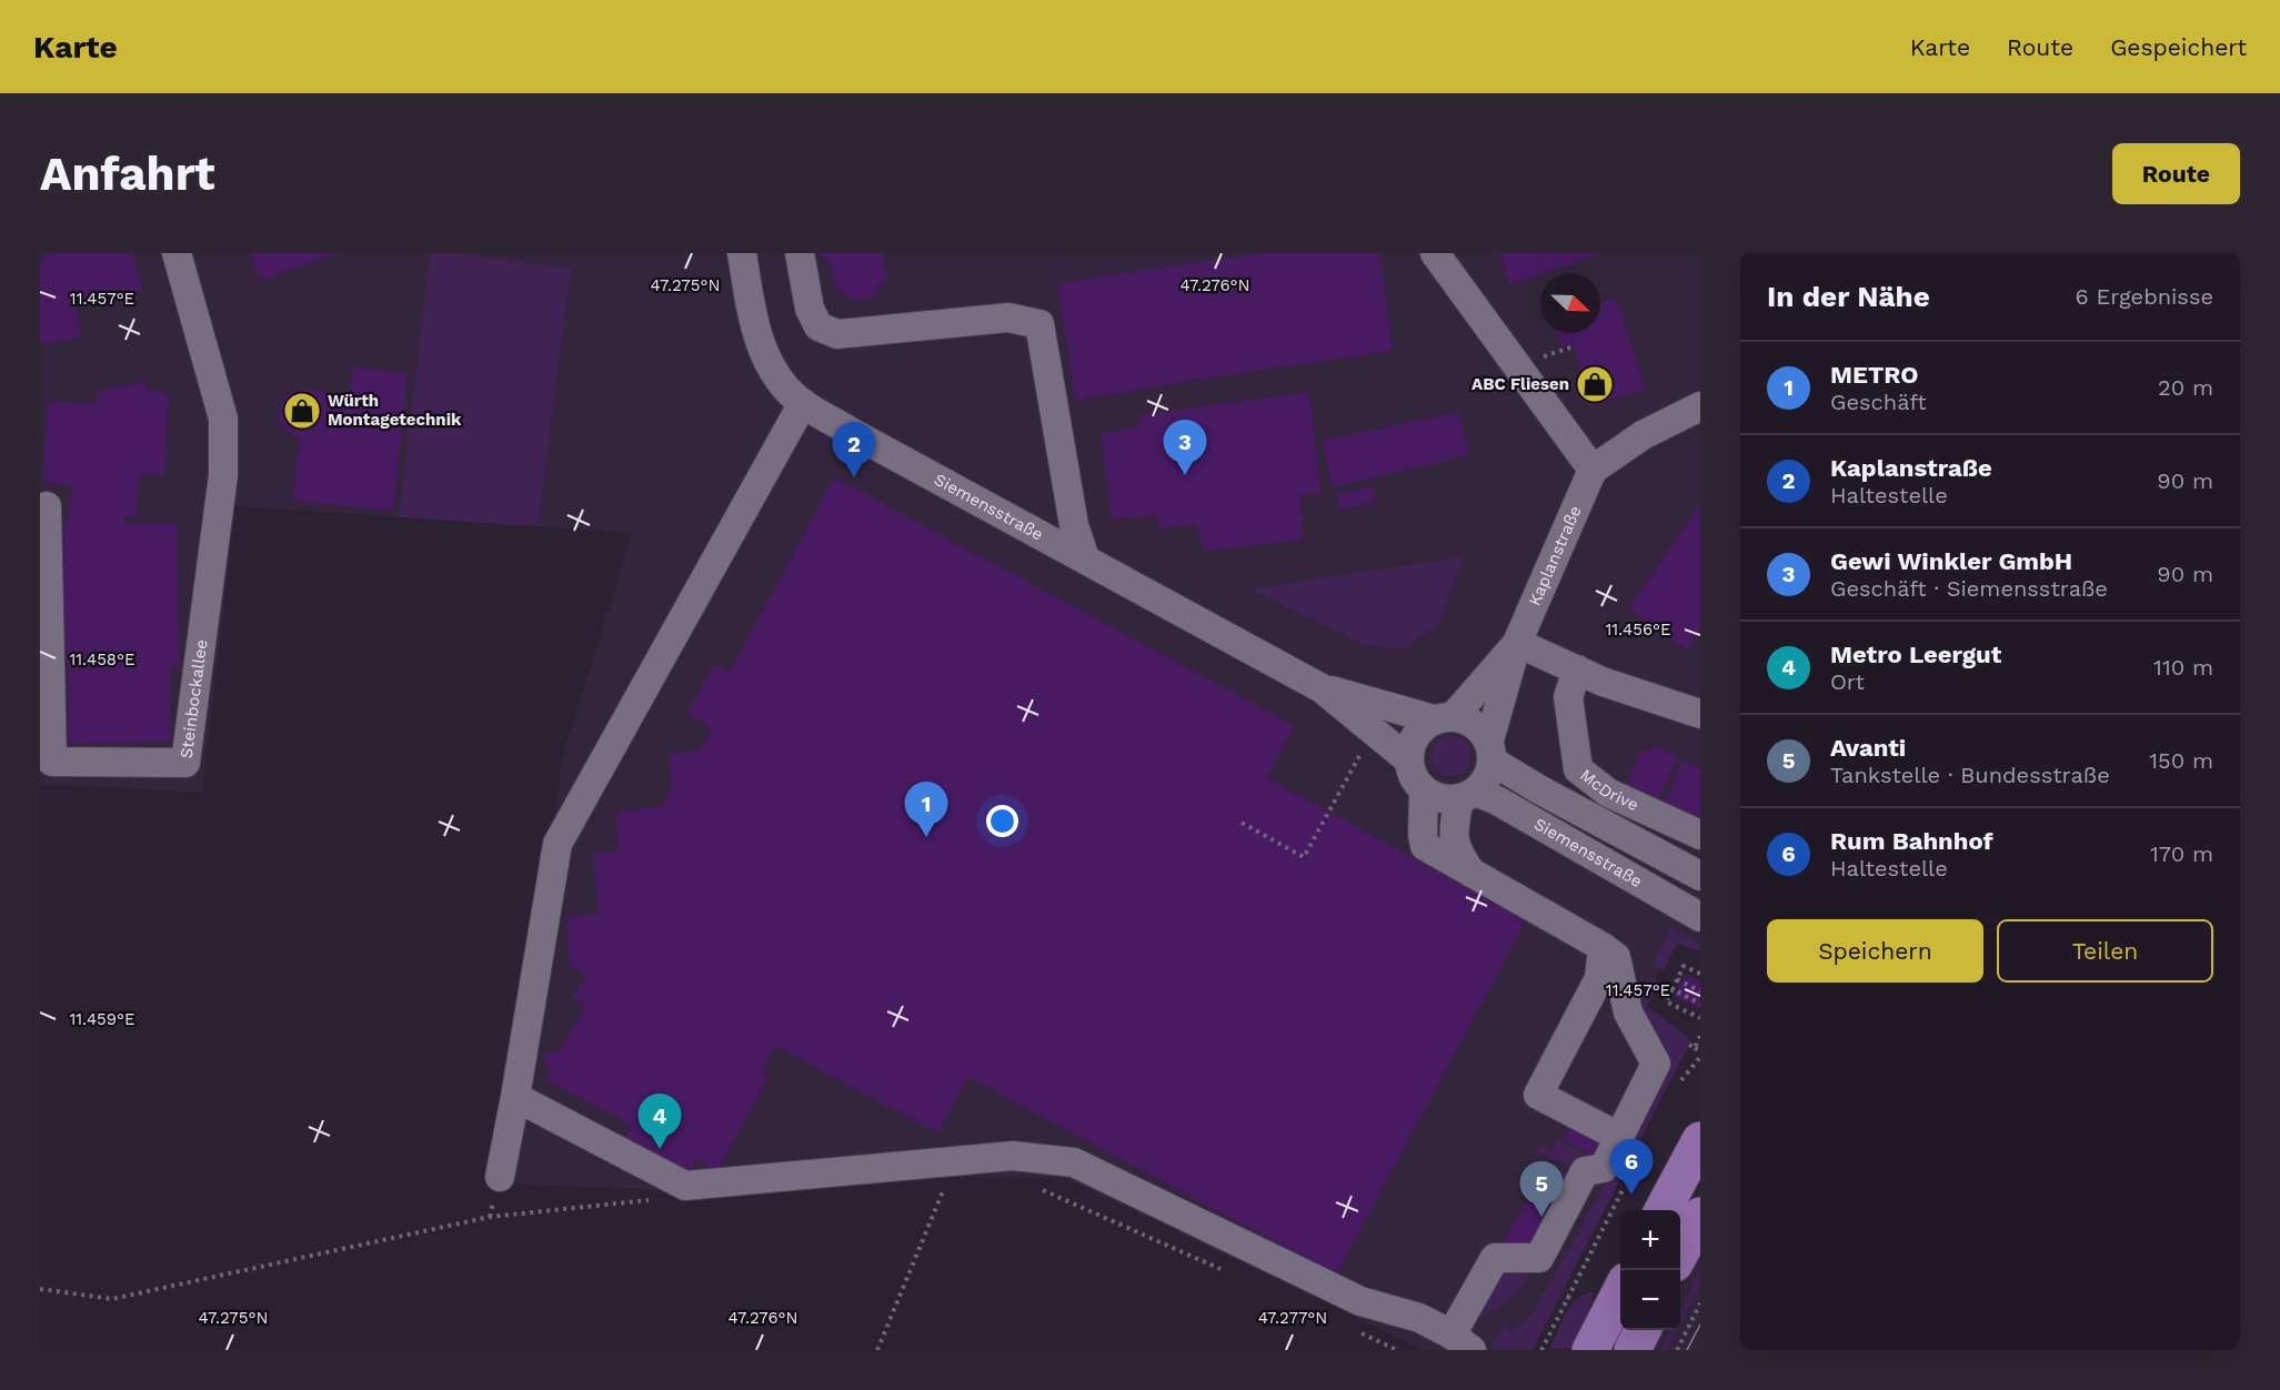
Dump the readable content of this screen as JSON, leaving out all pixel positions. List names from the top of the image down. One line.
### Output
{"streets":{"street":["Siemensstraße","Kaplanstraße","Steinbockallee","McDrive"]},"crossings":[["Siemensstraße","Kaplanstraße"]],"places":{"shop":["ABC Fliesen","Würth Montagetechnik"]},"north":"bottom right","page":{"header":"Karte","nav":["Karte","Route","Gespeichert"],"buttons":["Route",["Speichern","Teilen"]],"title":"Anfahrt","heading":["In der Nähe","6 Ergebnisse"],"list":[{"mark":"1","name":"METRO","note":"Geschäft","value":"20 m"},{"mark":"2","name":"Kaplanstraße","note":"Haltestelle","value":"90 m"},{"mark":"3","name":"Gewi Winkler GmbH","note":"Geschäft · Siemensstraße","value":"90 m"},{"mark":"4","name":"Metro Leergut","note":"Ort","value":"110 m"},{"mark":"5","name":"Avanti","note":"Tankstelle · Bundesstraße","value":"150 m"},{"mark":"6","name":"Rum Bahnhof","note":"Haltestelle","value":"170 m"}],"pins":["3","2","1","4","6","5"],"map_buttons":["+","−"]},"coordinates":["47.275°N","47.276°N","11.457°E","11.456°E","11.458°E","11.459°E","47.277°N"]}
